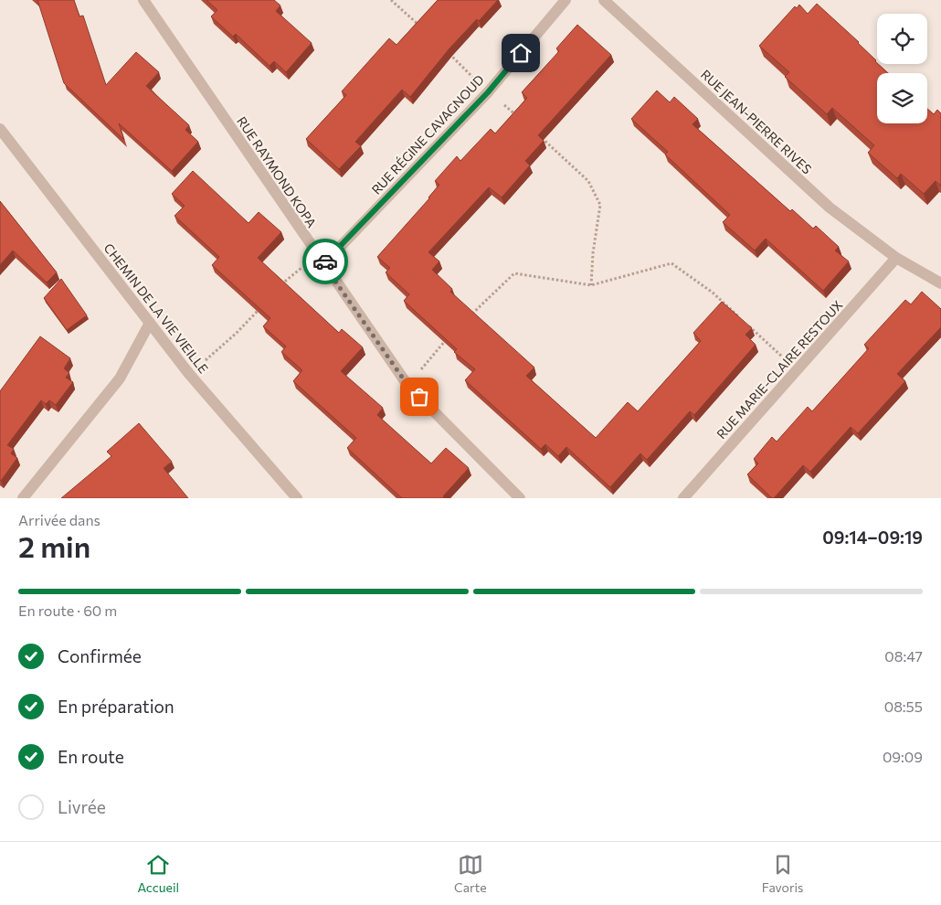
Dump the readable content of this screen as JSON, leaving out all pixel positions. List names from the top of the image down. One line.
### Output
{"streets":{"street":["RUE JEAN-PIERRE RIVES","RUE RÉGINE CAVAGNOUD","RUE RAYMOND KOPA","CHEMIN DE LA VIE VIEILLE","RUE MARIE-CLAIRE RESTOUX"]},"crossings":[["RUE JEAN-PIERRE RIVES","RUE MARIE-CLAIRE RESTOUX"],["RUE RÉGINE CAVAGNOUD","RUE RAYMOND KOPA"]],"page":{"heading":["2 min","Arrivée dans","09:14–09:19"],"bar":"En route · 60 m","list":[["Confirmée","08:47"],["En préparation","08:55"],["En route","09:09"],"Livrée"],"tabs":["Accueil","Carte","Favoris"]}}
